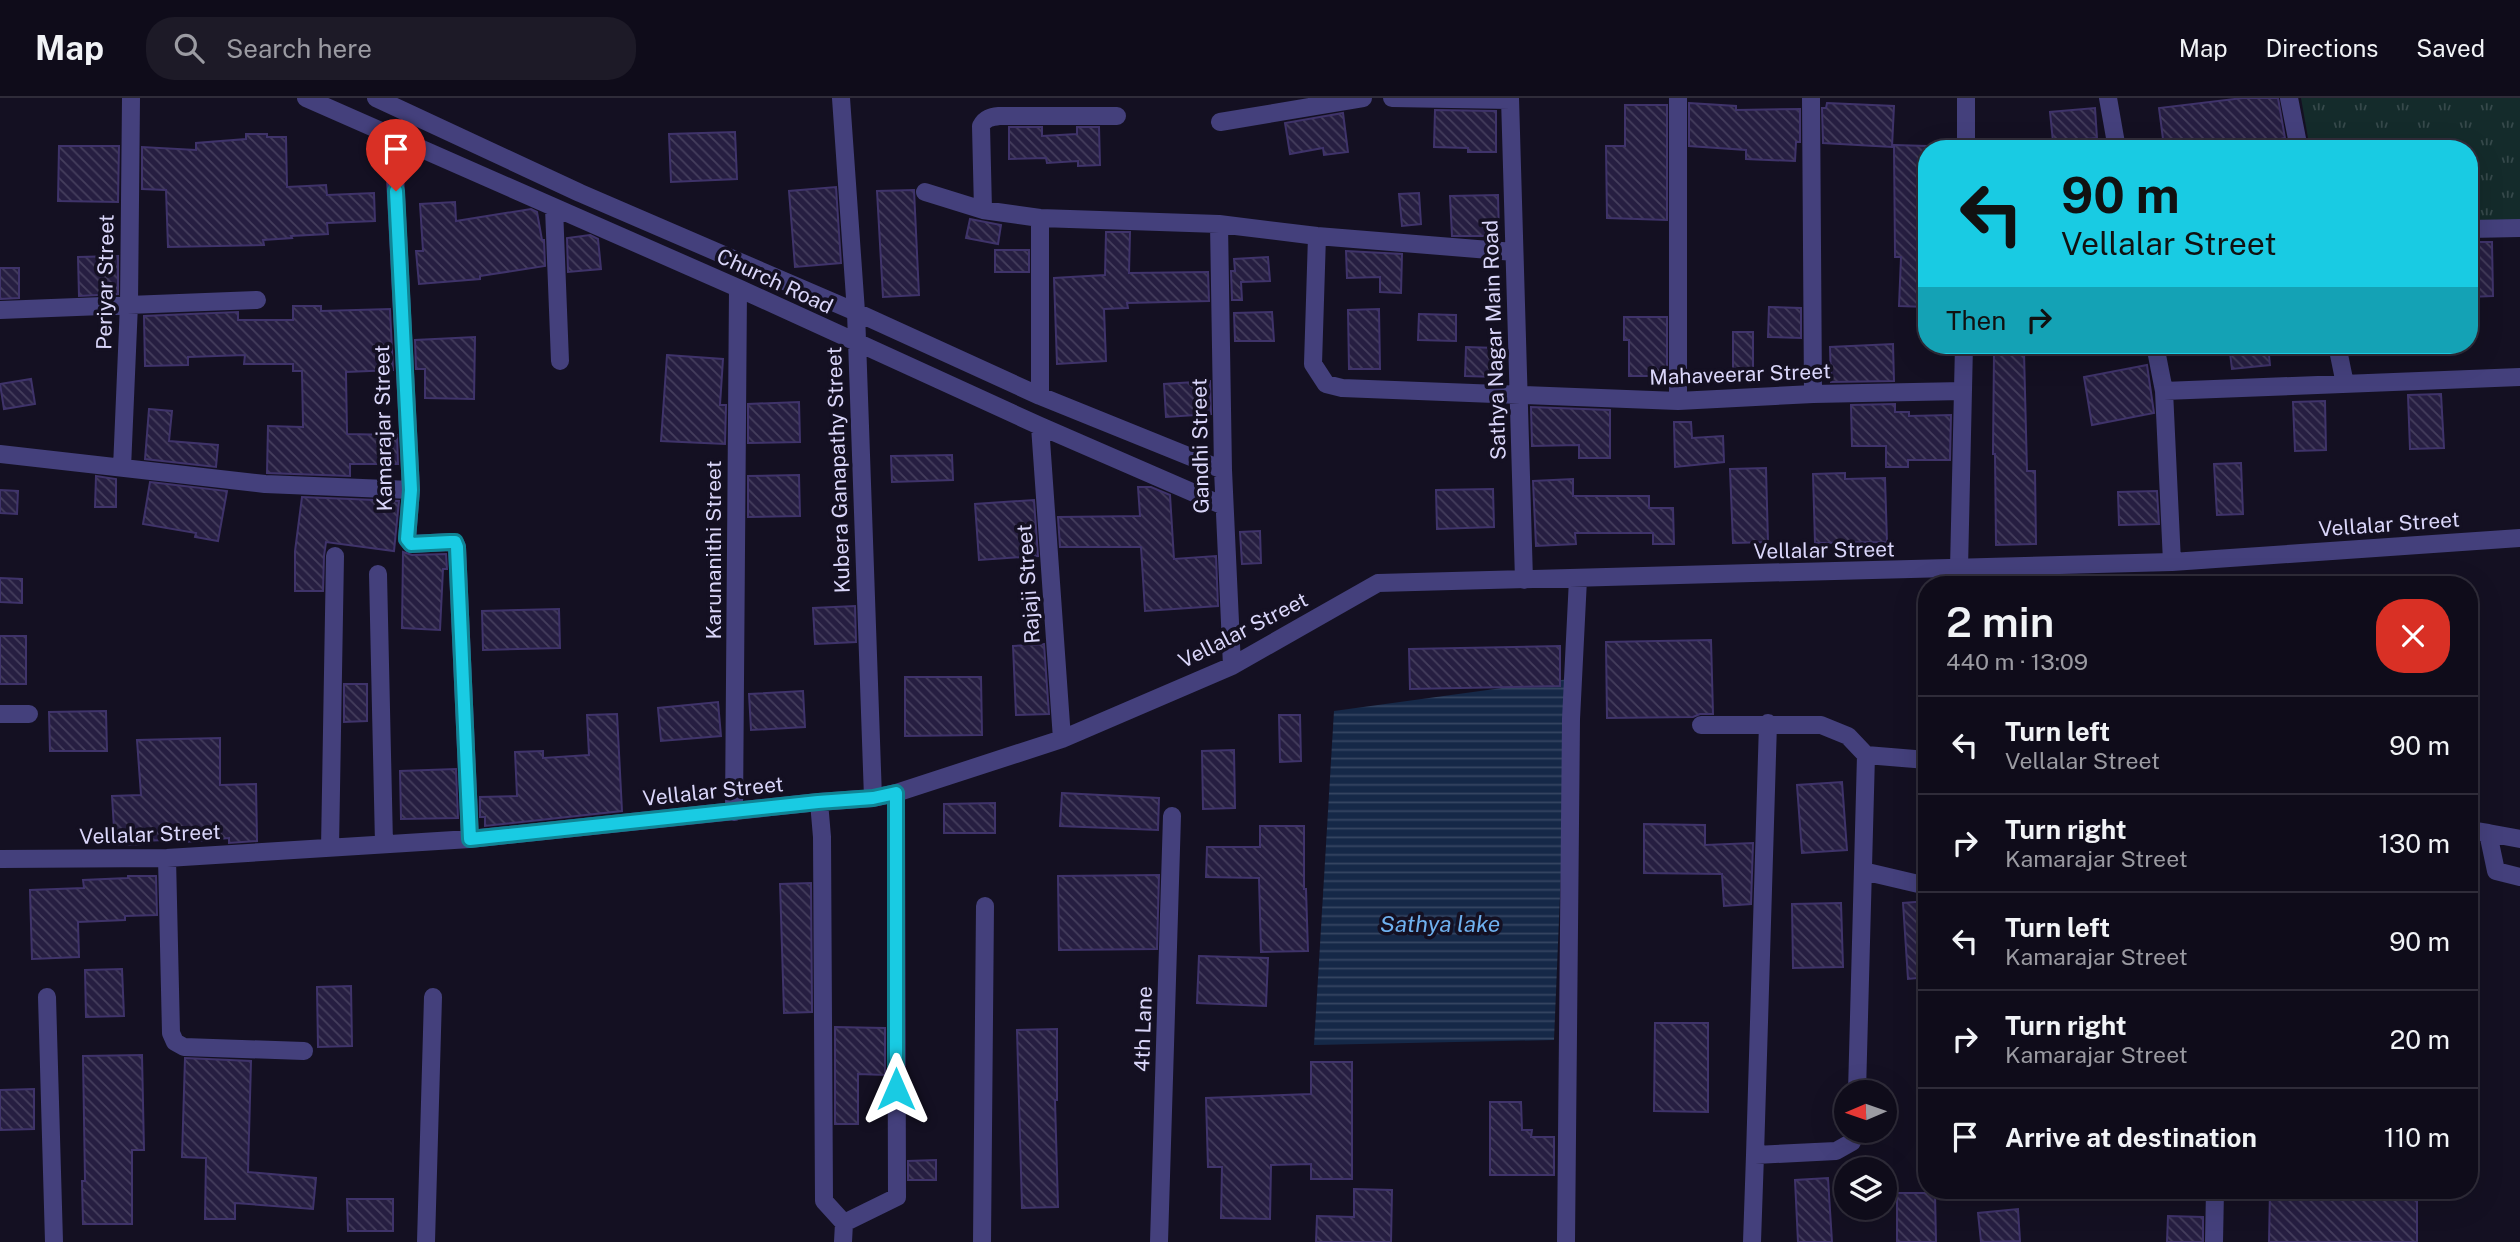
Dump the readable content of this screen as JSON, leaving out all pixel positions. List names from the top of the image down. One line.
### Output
{"streets":{"street":["Church Road","Periyar Street","Sathya Nagar Main Road","Mahaveerar Street","Kamarajar Street","Gandhi Street","Kubera Ganapathy Street","Vellalar Street","Karunanithi Street","Rajaji Street","4th Lane"]},"crossings":[["Church Road","Kamarajar Street"],["Church Road","Gandhi Street"],["Church Road","Kubera Ganapathy Street"],["Church Road","Karunanithi Street"],["Church Road","Rajaji Street"],["Sathya Nagar Main Road","Mahaveerar Street"],["Sathya Nagar Main Road","Vellalar Street"],["Kamarajar Street","Vellalar Street"],["Gandhi Street","Vellalar Street"],["Kubera Ganapathy Street","Vellalar Street"],["Vellalar Street","Karunanithi Street"],["Vellalar Street","Rajaji Street"]],"water":["Sathya lake"],"north":"left","page":{"header":"Map","search":"Search here","nav":["Map","Directions","Saved"],"turn":["90 m","Vellalar Street"],"then":"Then","heading":["2 min","440 m · 13:09"],"list":[{"name":"Turn left","note":"Vellalar Street","value":"90 m"},{"name":"Turn right","note":"Kamarajar Street","value":"130 m"},{"name":"Turn left","note":"Kamarajar Street","value":"90 m"},{"name":"Turn right","note":"Kamarajar Street","value":"20 m"},{"name":"Arrive at destination","value":"110 m"}]}}
